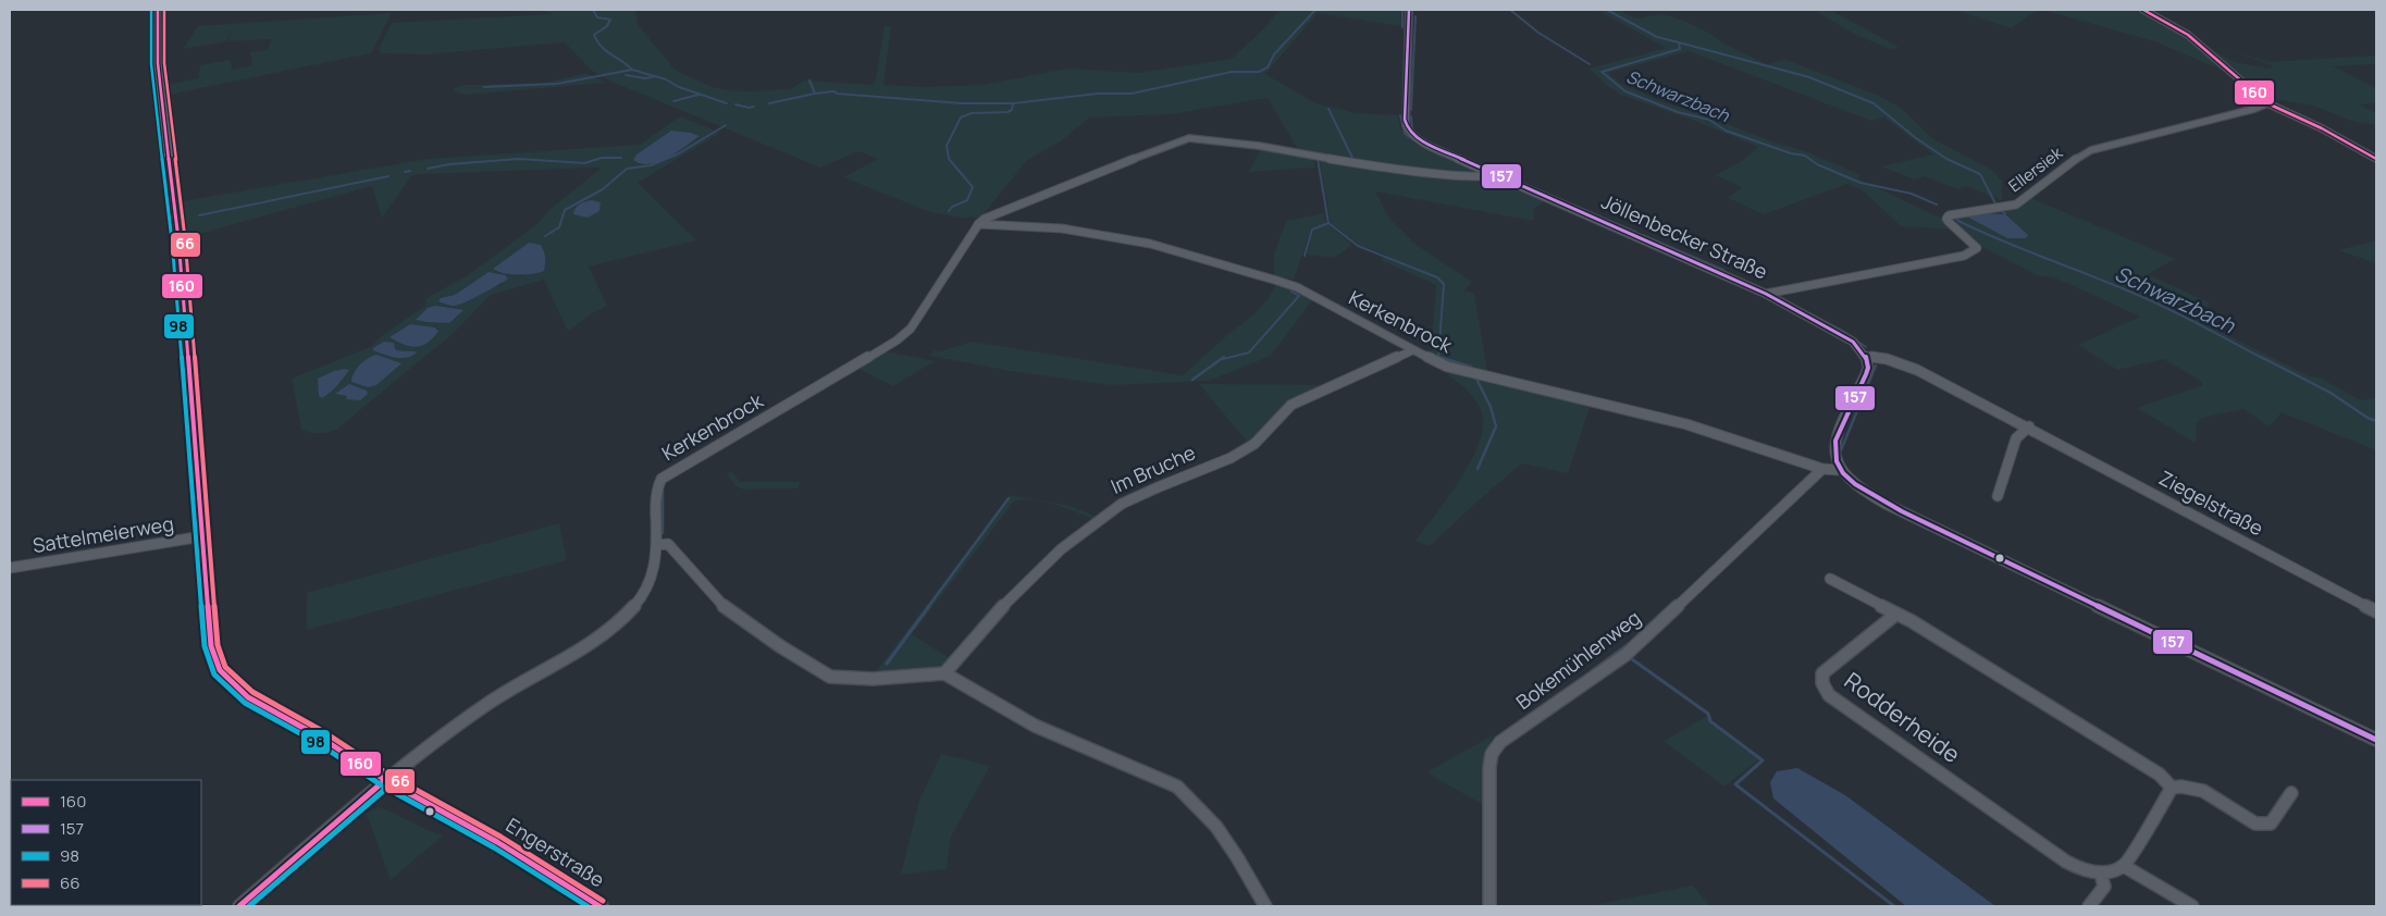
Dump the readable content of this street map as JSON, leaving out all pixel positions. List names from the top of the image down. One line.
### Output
{"streets":{"main road":["Engerstraße"],"street":["Ellersiek","Jöllenbecker Straße","Kerkenbrock","Im Bruche","Ziegelstraße","Sattelmeierweg","Bokemühlenweg","Rodderheide"]},"crossings":[["Ellersiek","Jöllenbecker Straße"],["Jöllenbecker Straße","Ziegelstraße"],["Kerkenbrock","Im Bruche"],["Kerkenbrock","Bokemühlenweg"],["Kerkenbrock","Engerstraße"],["Sattelmeierweg","Engerstraße"]],"water":["Schwarzbach"],"lines":["transit line 160","transit line 157","transit line 98","transit line 66"],"legend":["160","157","98","66"]}
